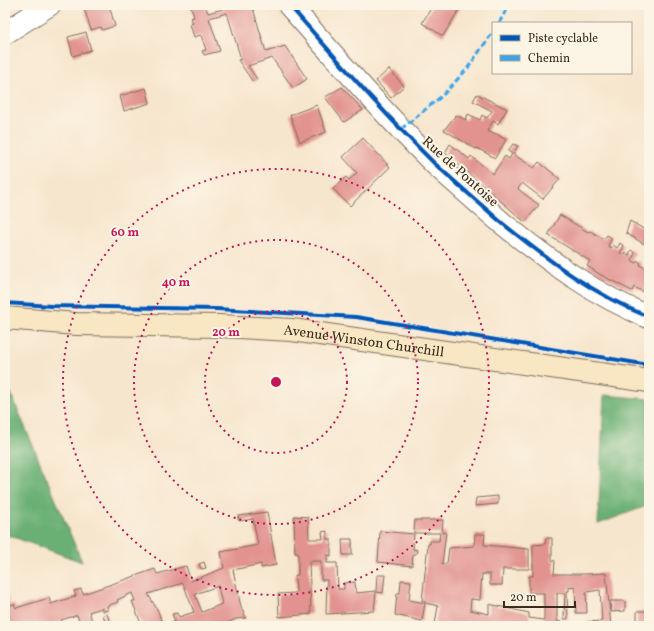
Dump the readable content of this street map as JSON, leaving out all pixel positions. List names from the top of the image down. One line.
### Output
{"streets":{"main road":["Avenue Winston Churchill"],"street":["Rue de Pontoise"]},"legend":["Piste cyclable","Chemin"],"scale_bar":"20 m","rings":["60 m","40 m","20 m"]}
